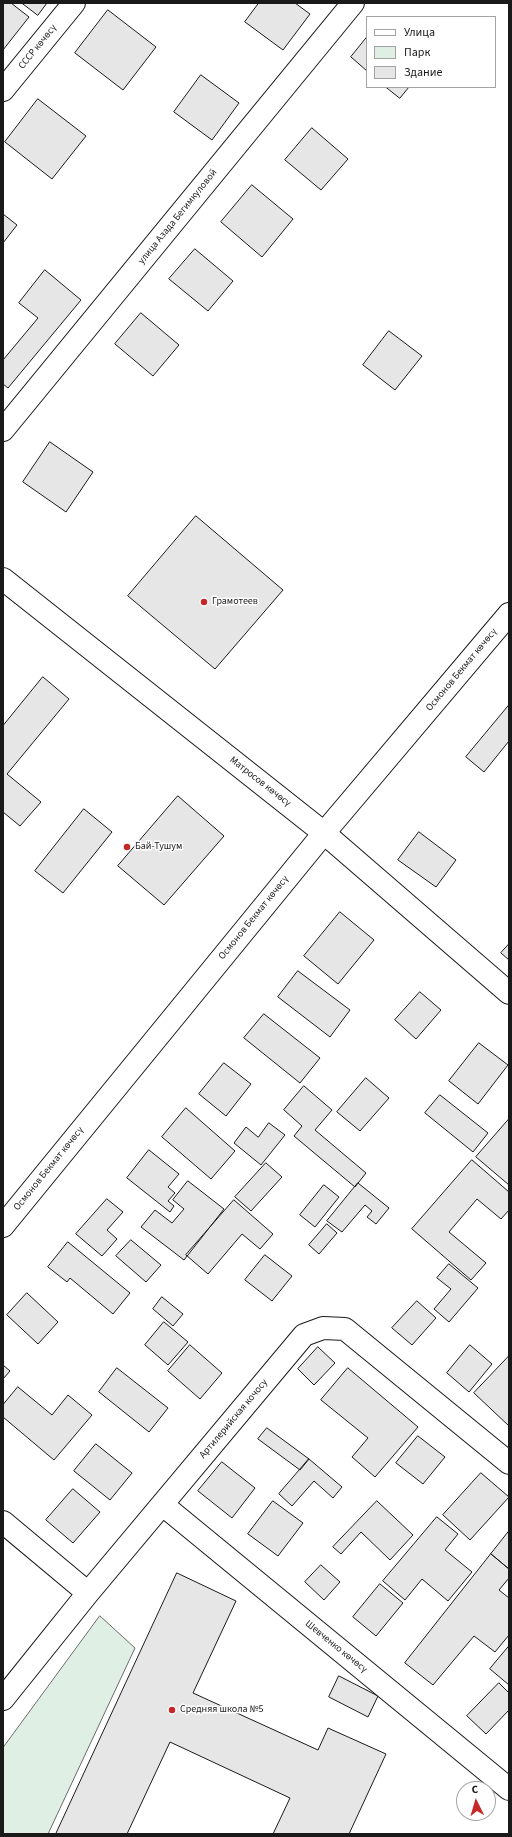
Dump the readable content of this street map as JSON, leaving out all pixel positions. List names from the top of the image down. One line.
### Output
{"streets":{"street":["СССР көчөсү","улица Азада Бегимкуловой","Осмонов Бекмат көчөсү","Матросов көчөсү","Артилерийская кочосу","Шевченко көчөсү"]},"crossings":[["Осмонов Бекмат көчөсү","Матросов көчөсү"],["Артилерийская кочосу","Шевченко көчөсү"]],"places":["Грамотеев","Бай-Тушум","Средняя школа №5"],"legend":["Улица","Парк","Здание"],"north":"top"}
